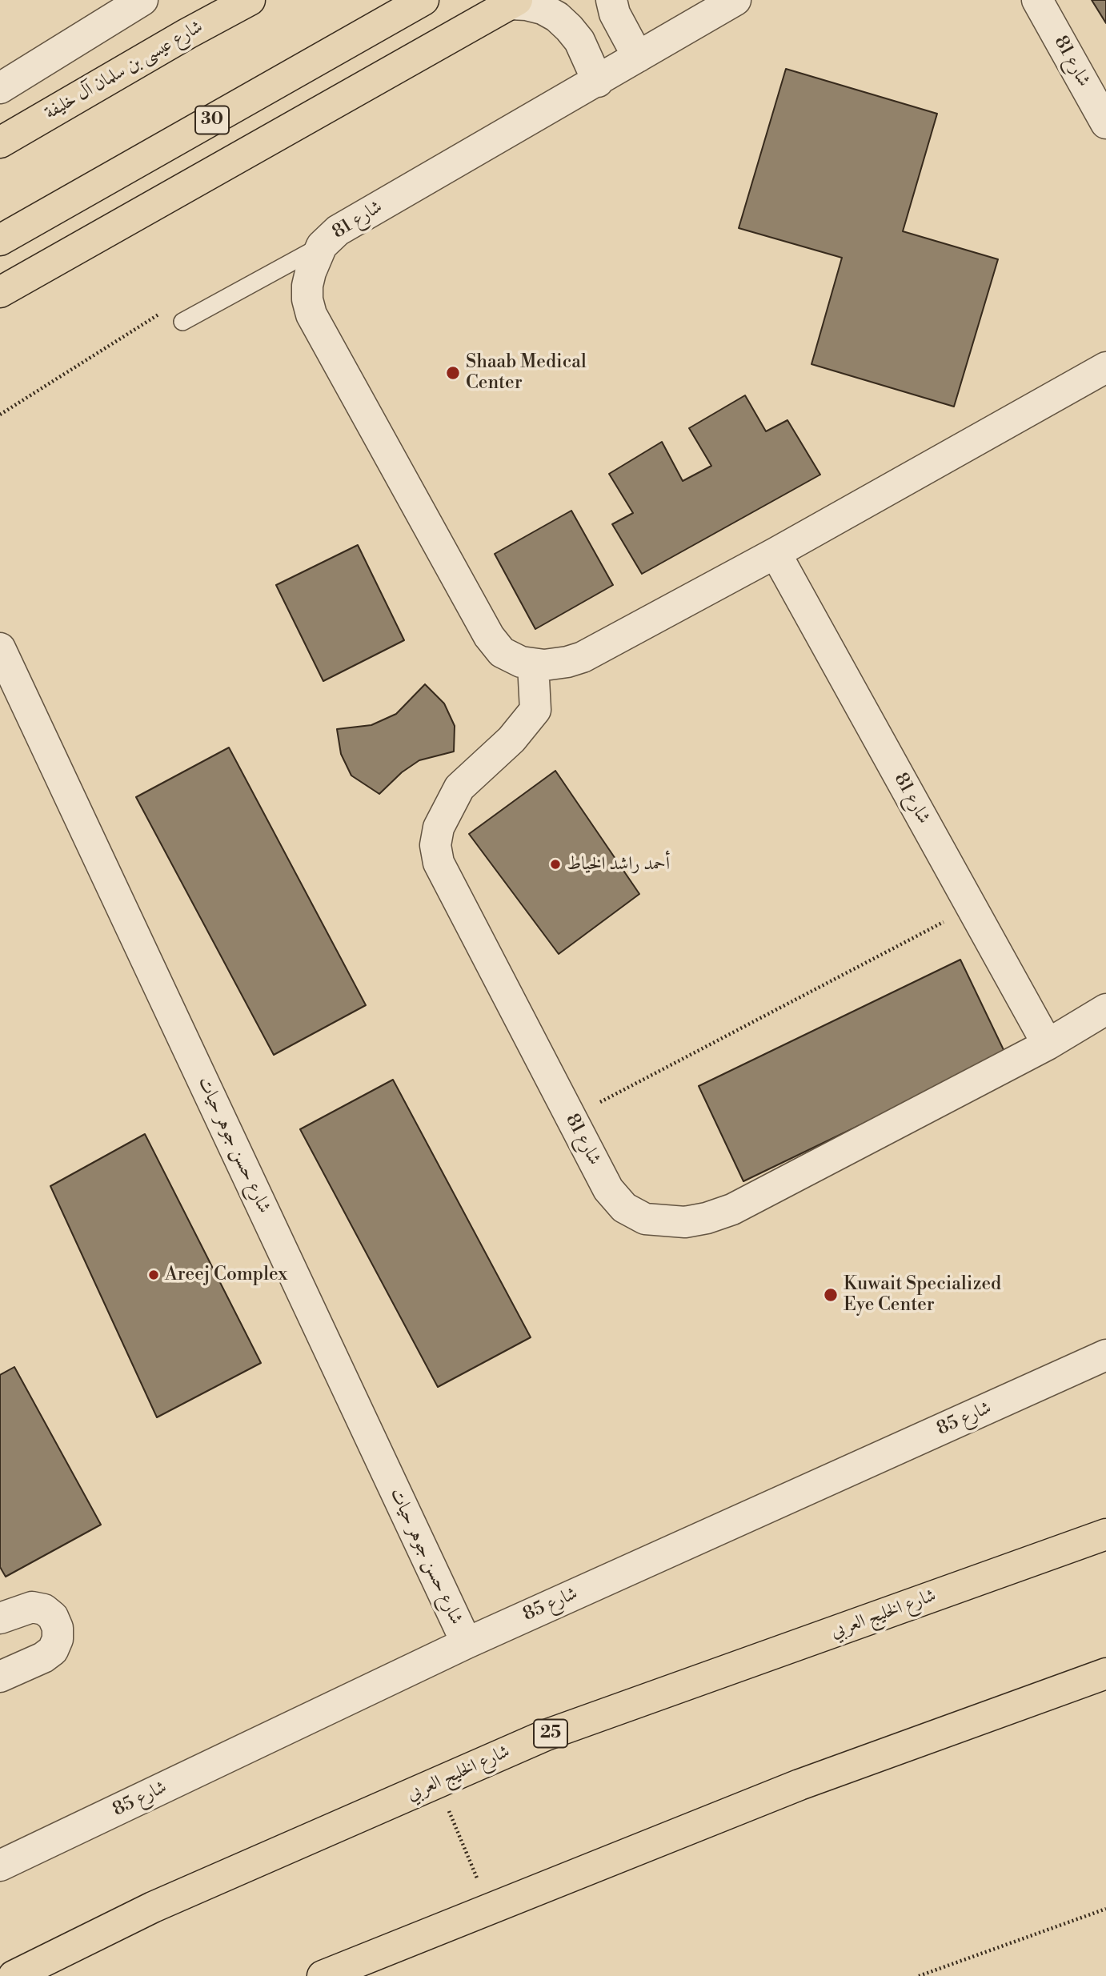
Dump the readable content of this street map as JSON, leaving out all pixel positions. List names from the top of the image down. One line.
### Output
{"streets":{"main road":["شارع عيسى بن سلمان آل خليفة","30","شارع الخليج العربي","25"],"street":["شارع 81","شارع حسن جوهر حيات","شارع 85"]},"crossings":[["شارع حسن جوهر حيات","شارع 85"]],"places":["Shaab Medical Center","أحمد راشد الخياط","Areej Complex","Kuwait Specialized Eye Center"]}
